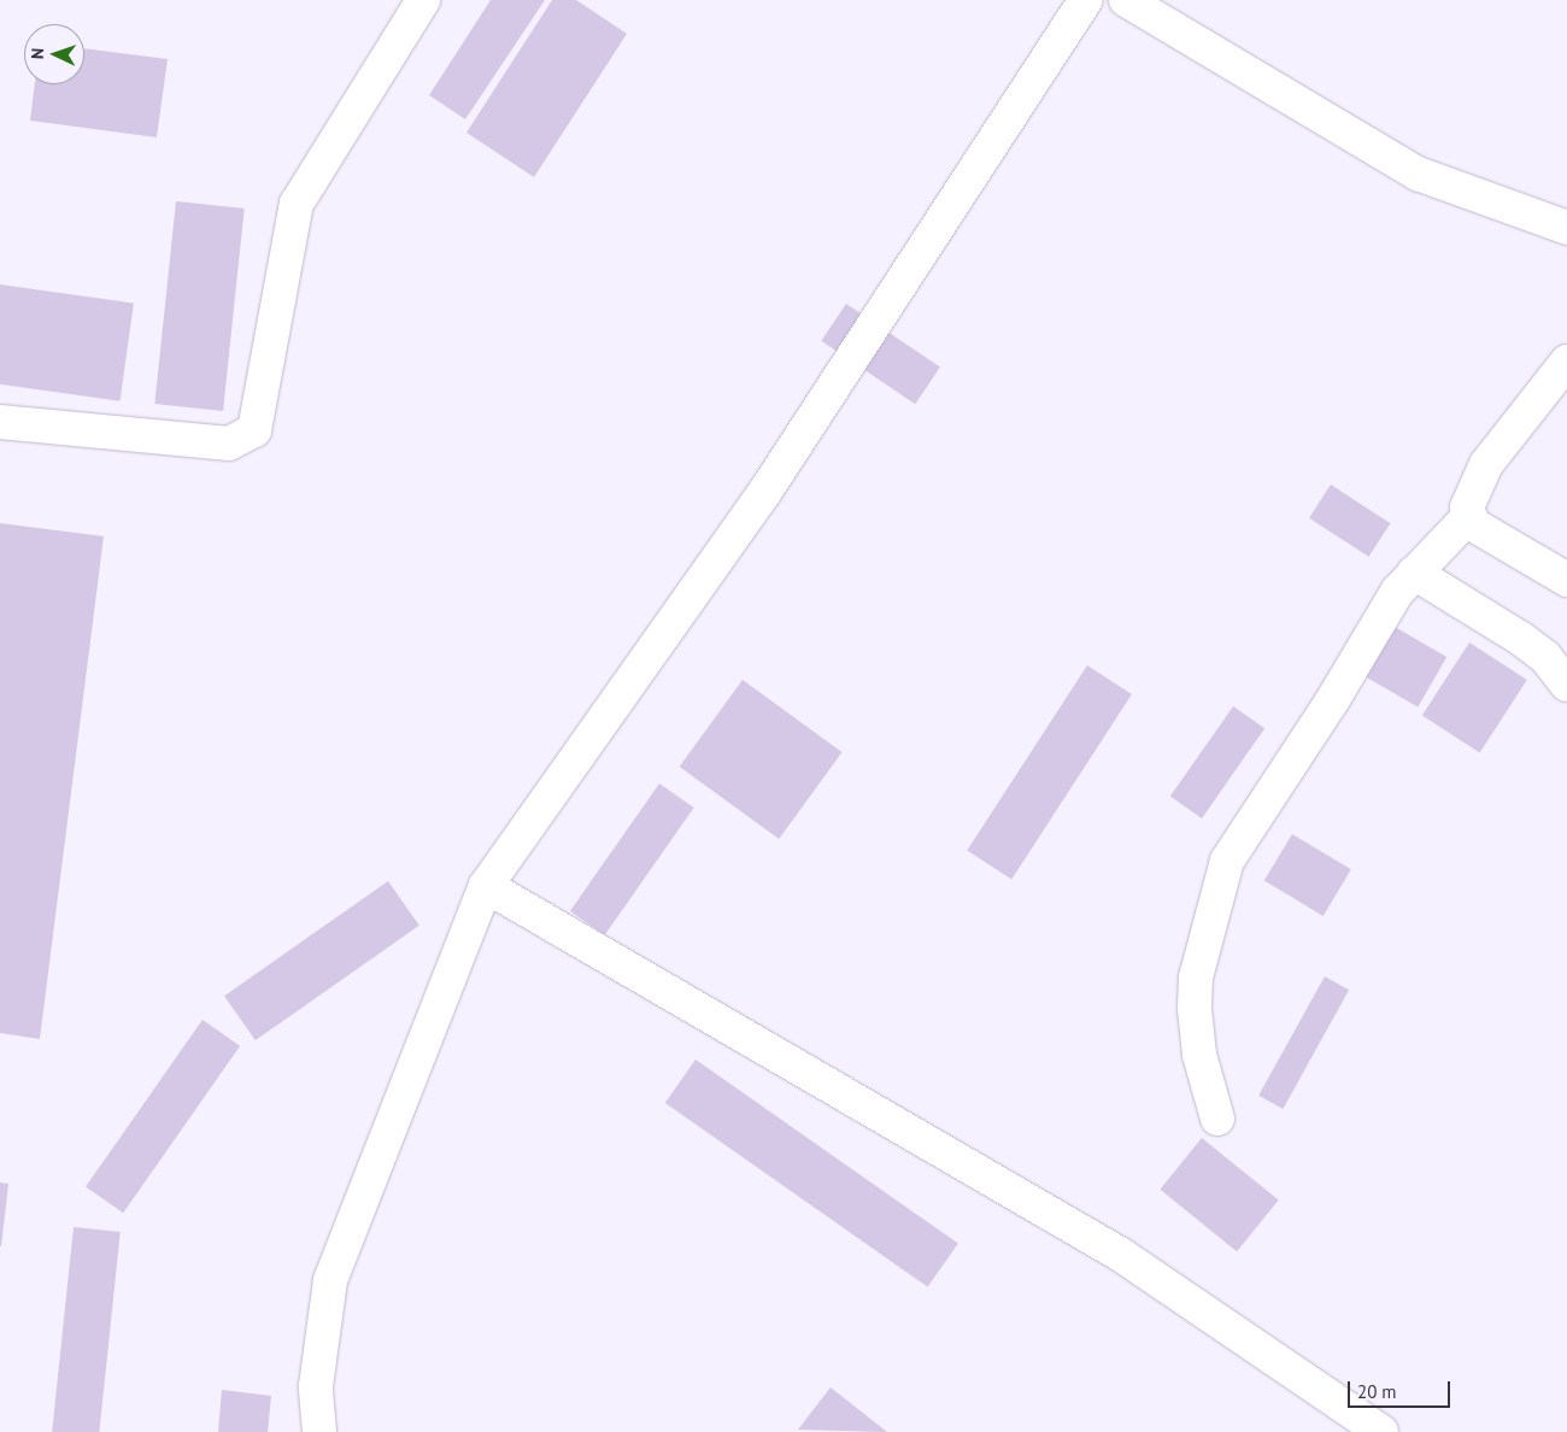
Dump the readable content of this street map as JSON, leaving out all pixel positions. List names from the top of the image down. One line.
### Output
{"scale_bar":"20 m","north":"left"}
